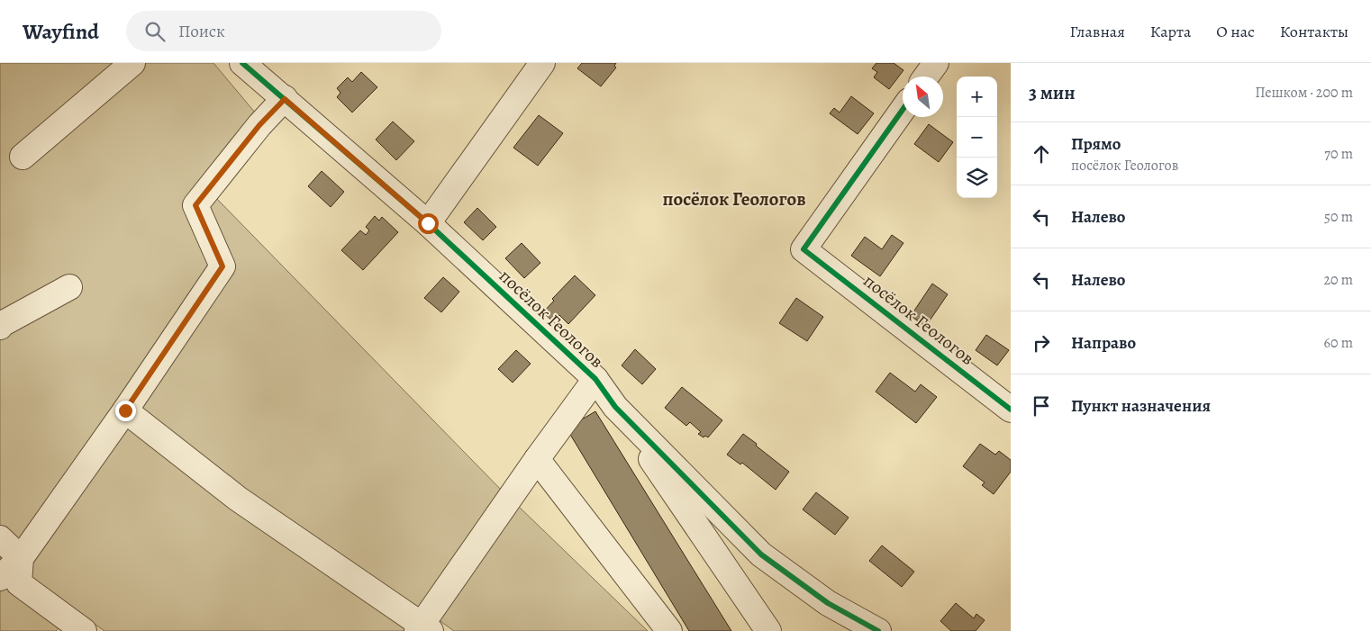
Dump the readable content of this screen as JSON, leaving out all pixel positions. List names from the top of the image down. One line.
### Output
{"streets":{"street":["посёлок Геологов"]},"districts":["посёлок Геологов"],"north":"top left","page":{"header":"Wayfind","search":"Поиск","nav":["Главная","Карта","О нас","Контакты"],"heading":["3 мин","Пешком · 200 m"],"map_buttons":["+","−"],"list":[["Прямо","посёлок Геологов","70 m"],["Налево","50 m"],["Налево","20 m"],["Направо","60 m"],"Пункт назначения"]}}
